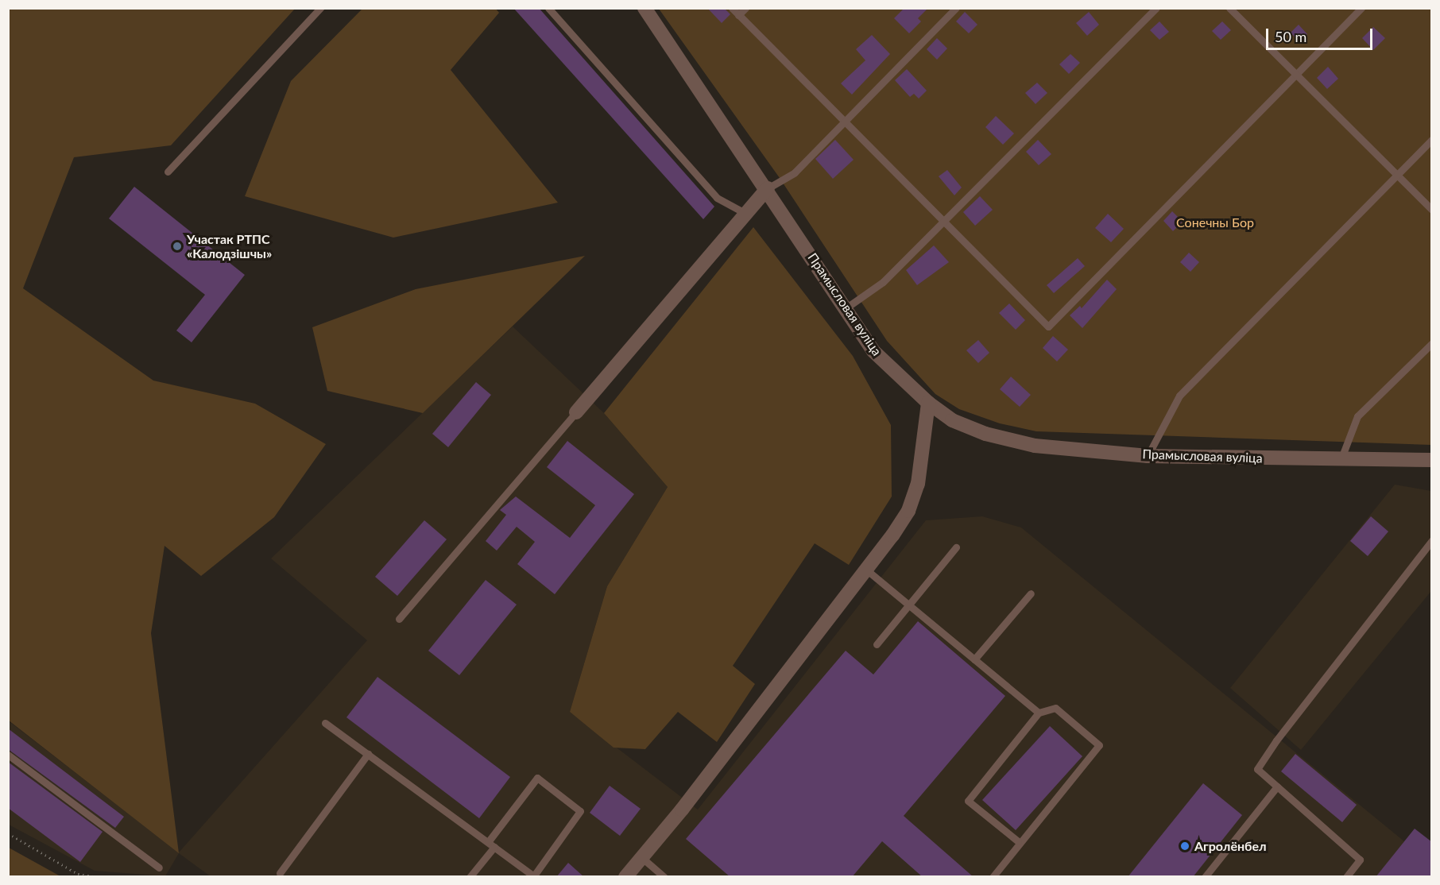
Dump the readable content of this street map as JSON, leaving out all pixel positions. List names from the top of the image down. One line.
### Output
{"streets":{"street":["Прамысловая вуліца"]},"parks":["Сонечны Бор"],"places":["Участак РТПС «Калодзішчы»","Агролёнбел"],"scale_bar":"50 m"}
